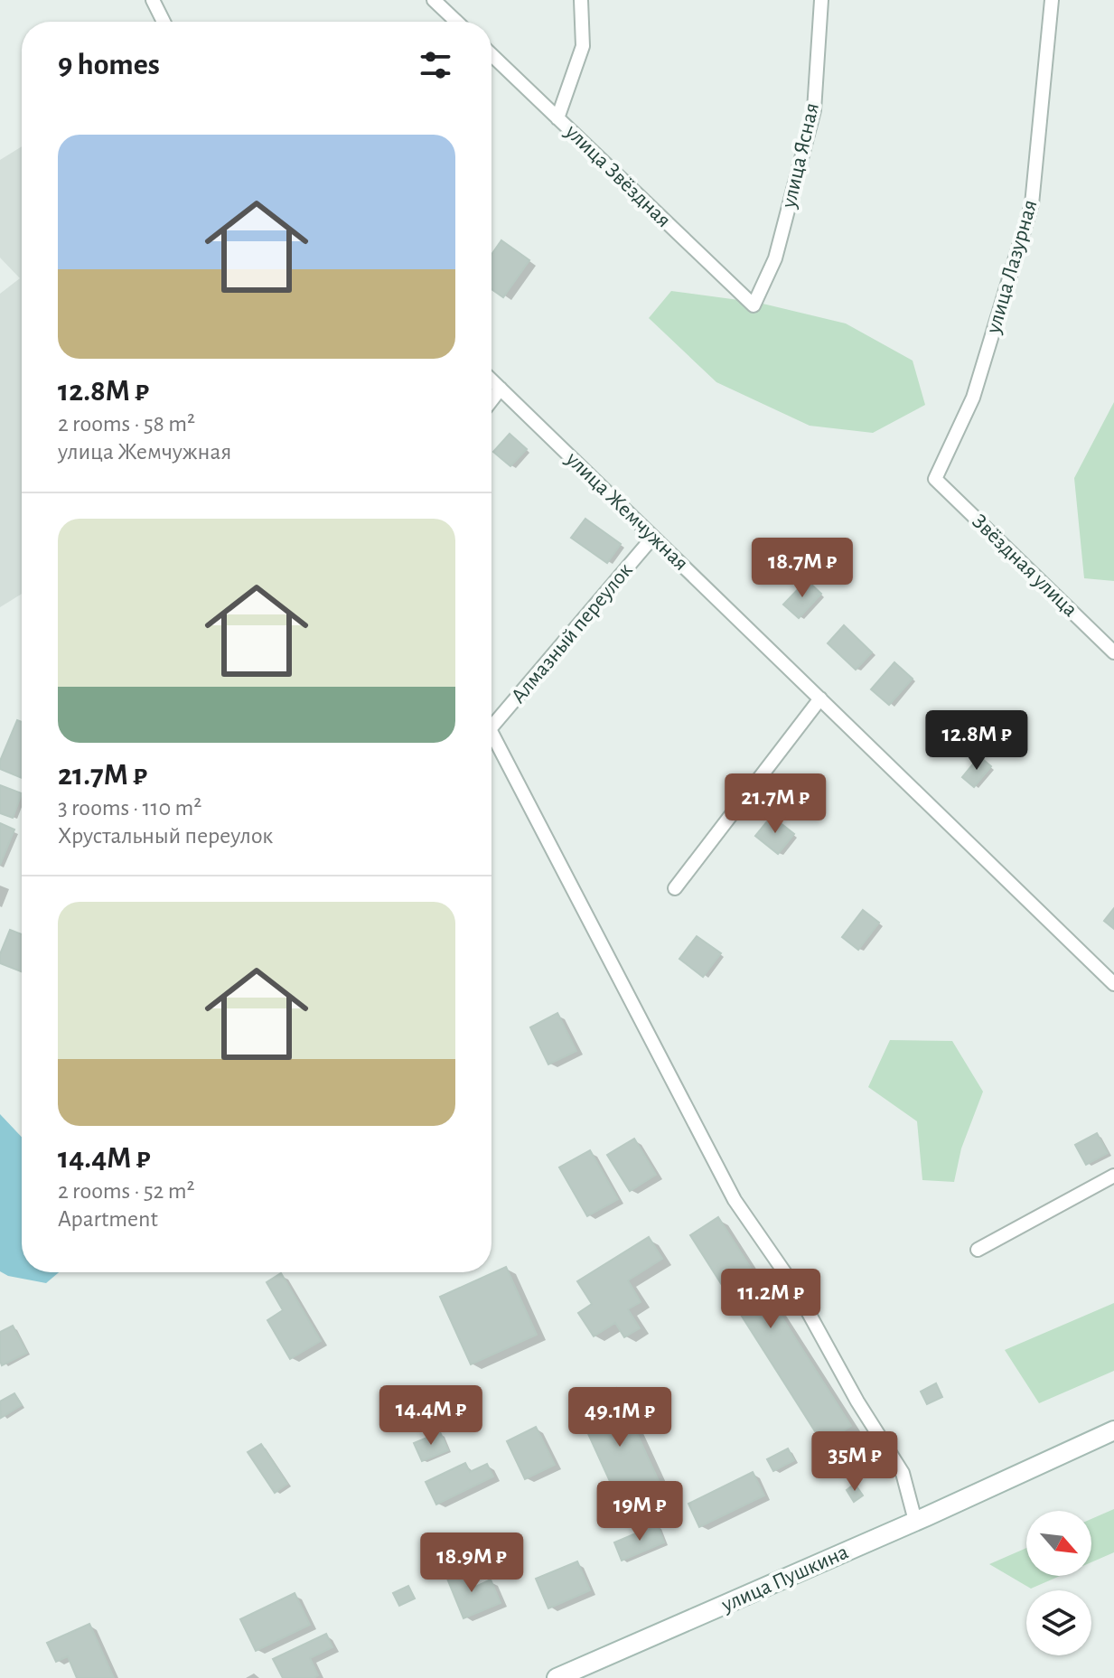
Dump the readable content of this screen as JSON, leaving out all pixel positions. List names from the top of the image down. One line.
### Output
{"streets":{"street":["улица Ясная","улица Звёздная","улица Лазурная","улица Жемчужная","Звёздная улица","Алмазный переулок","улица Пушкина"]},"crossings":[["улица Ясная","улица Звёздная"],["улица Лазурная","Звёздная улица"],["улица Жемчужная","Алмазный переулок"]],"north":"bottom right","page":{"heading":"9 homes","list":[{"name":"12.8M ₽","note":"2 rooms · 58 m² · улица Жемчужная"},{"name":"21.7M ₽","note":"3 rooms · 110 m² · Хрустальный переулок"},{"name":"14.4M ₽","note":"2 rooms · 52 m² · Apartment"}],"price":["18.7M ₽","12.8M ₽","21.7M ₽","11.2M ₽","14.4M ₽","49.1M ₽","35M ₽","19M ₽","18.9M ₽"]}}
